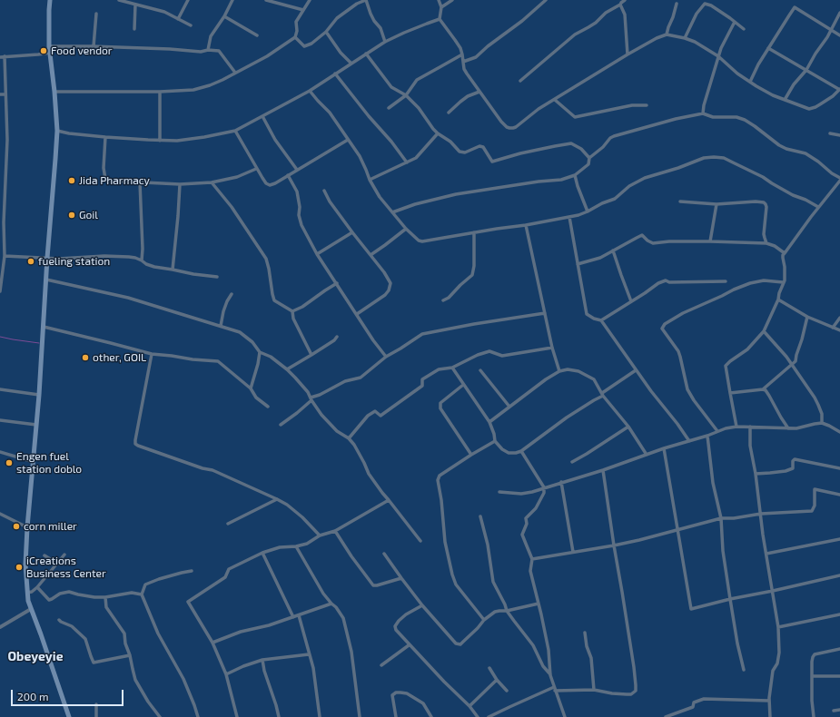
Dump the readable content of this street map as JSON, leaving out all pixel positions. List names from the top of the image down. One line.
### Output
{"districts":["Obeyeyie"],"places":["Food vendor","Jida Pharmacy","Goil","fueling station","other, GOIL","Engen fuel station doblo","corn miller","iCreations Business Center"],"scale_bar":"200 m"}
